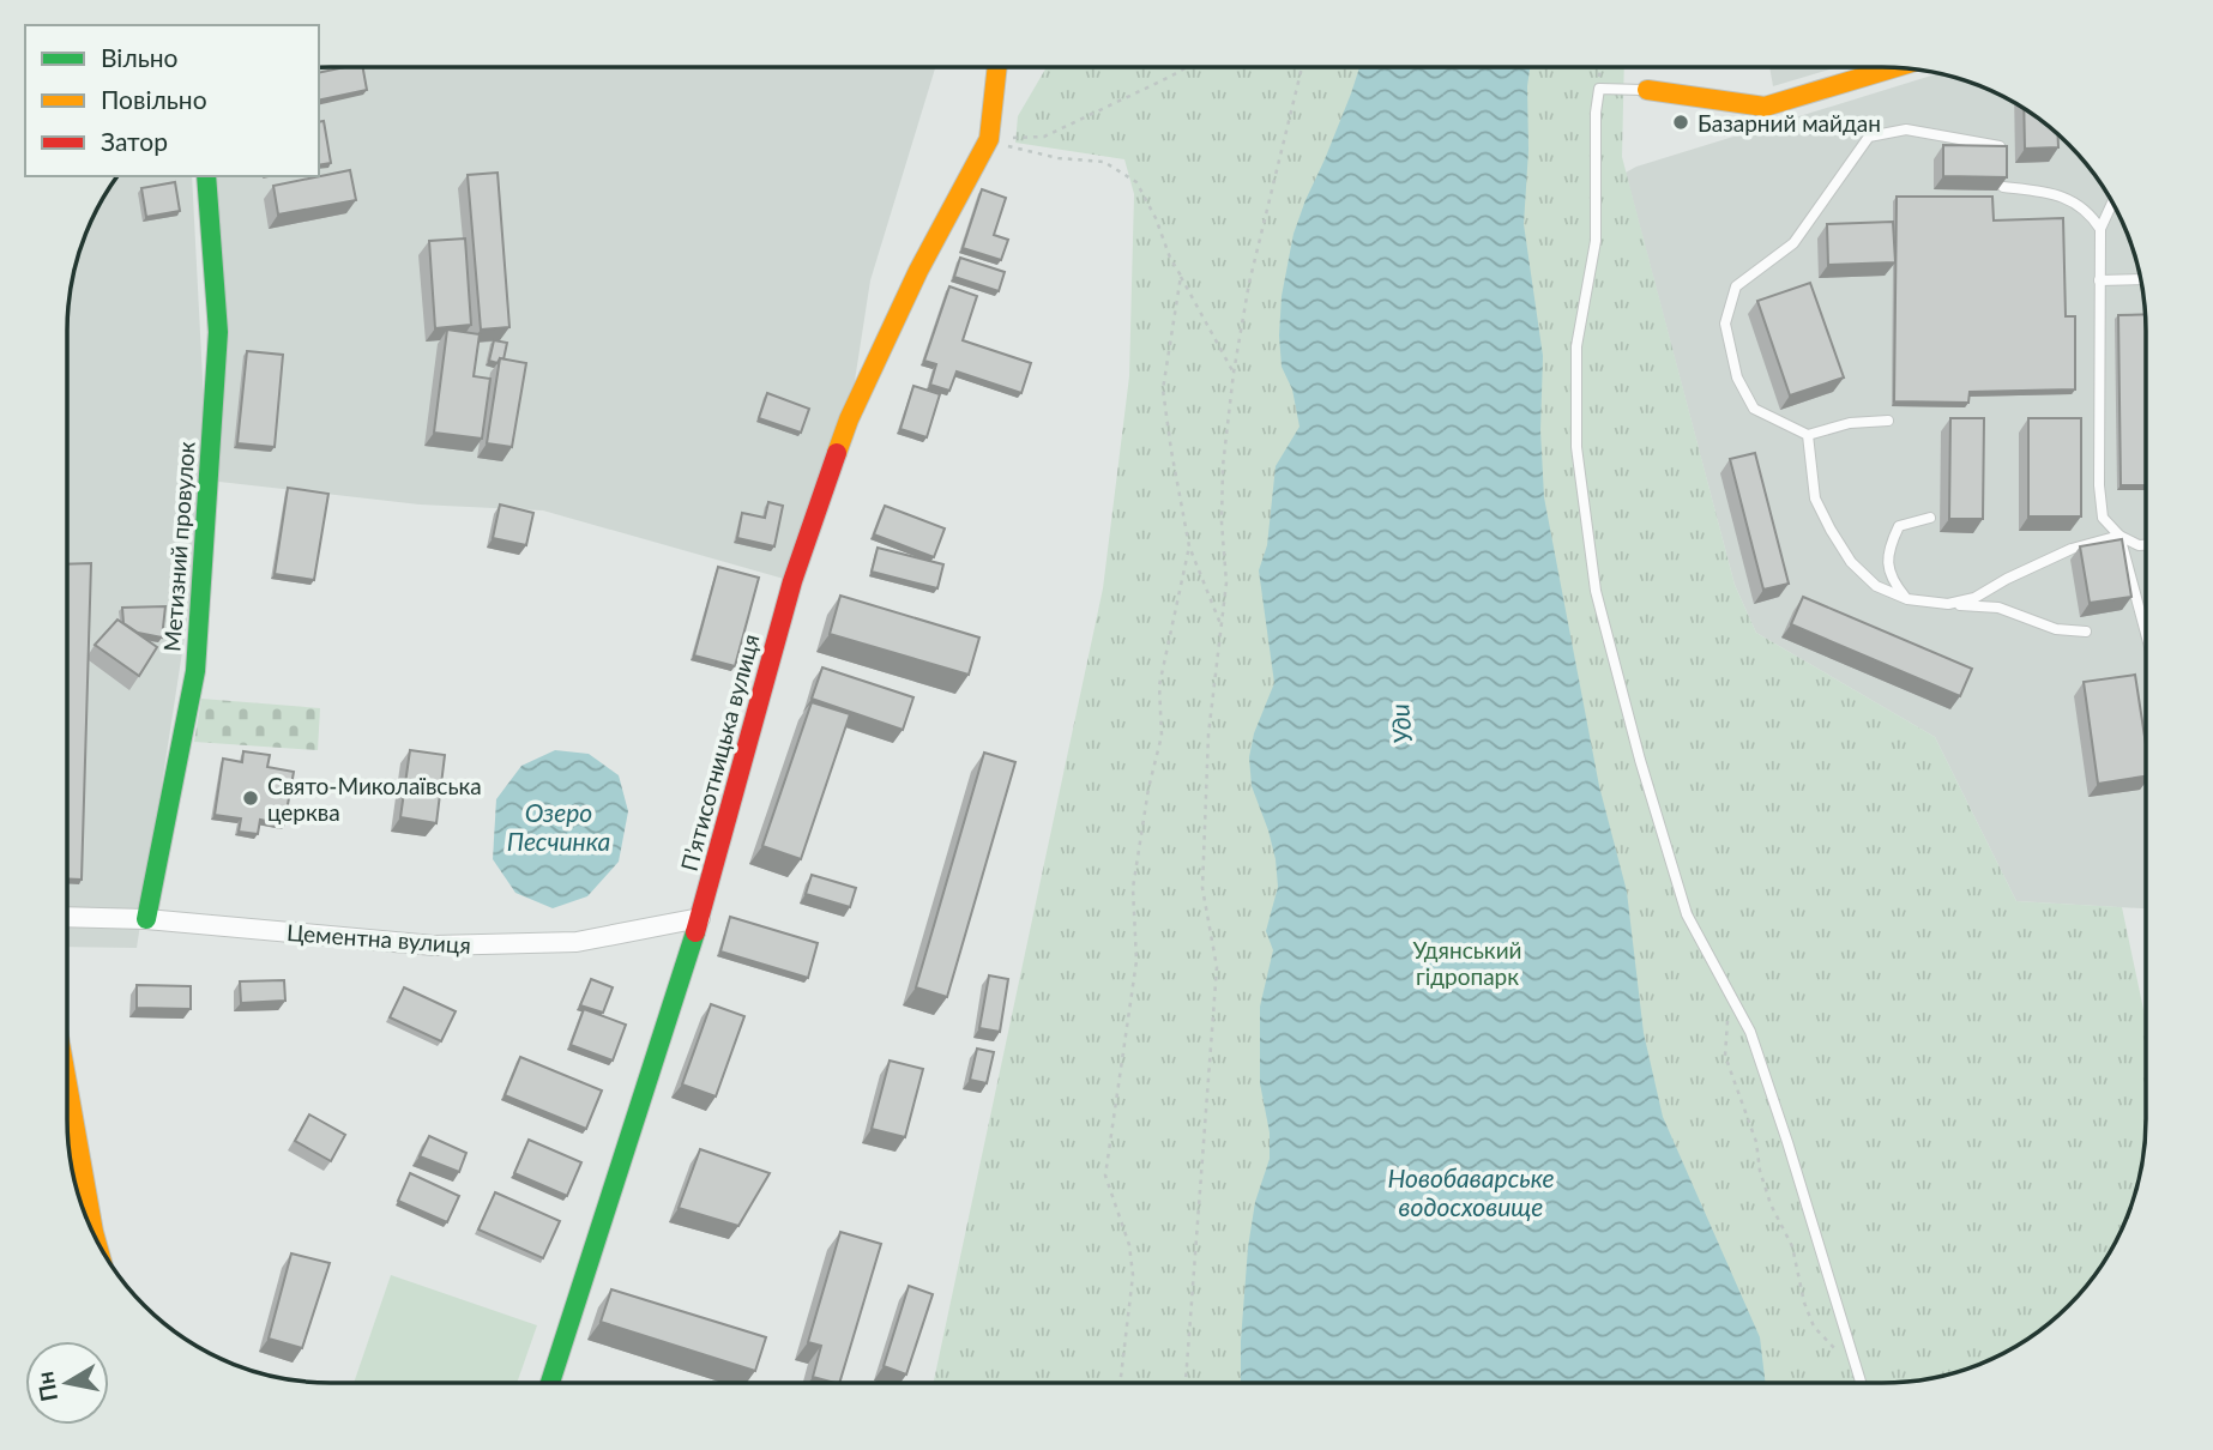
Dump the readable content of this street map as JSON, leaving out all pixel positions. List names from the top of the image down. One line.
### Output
{"streets":{"street":["Метизний провулок","П’ятисотницька вулиця","Цементна вулиця"]},"crossings":[["Метизний провулок","Цементна вулиця"],["П’ятисотницька вулиця","Цементна вулиця"]],"water":["Уди","Озеро Песчинка","Новобаварське водосховище"],"parks":["Удянський гідропарк"],"places":["Базарний майдан","Свято-Миколаївська церква"],"legend":["Вільно","Повільно","Затор"],"north":"left"}
